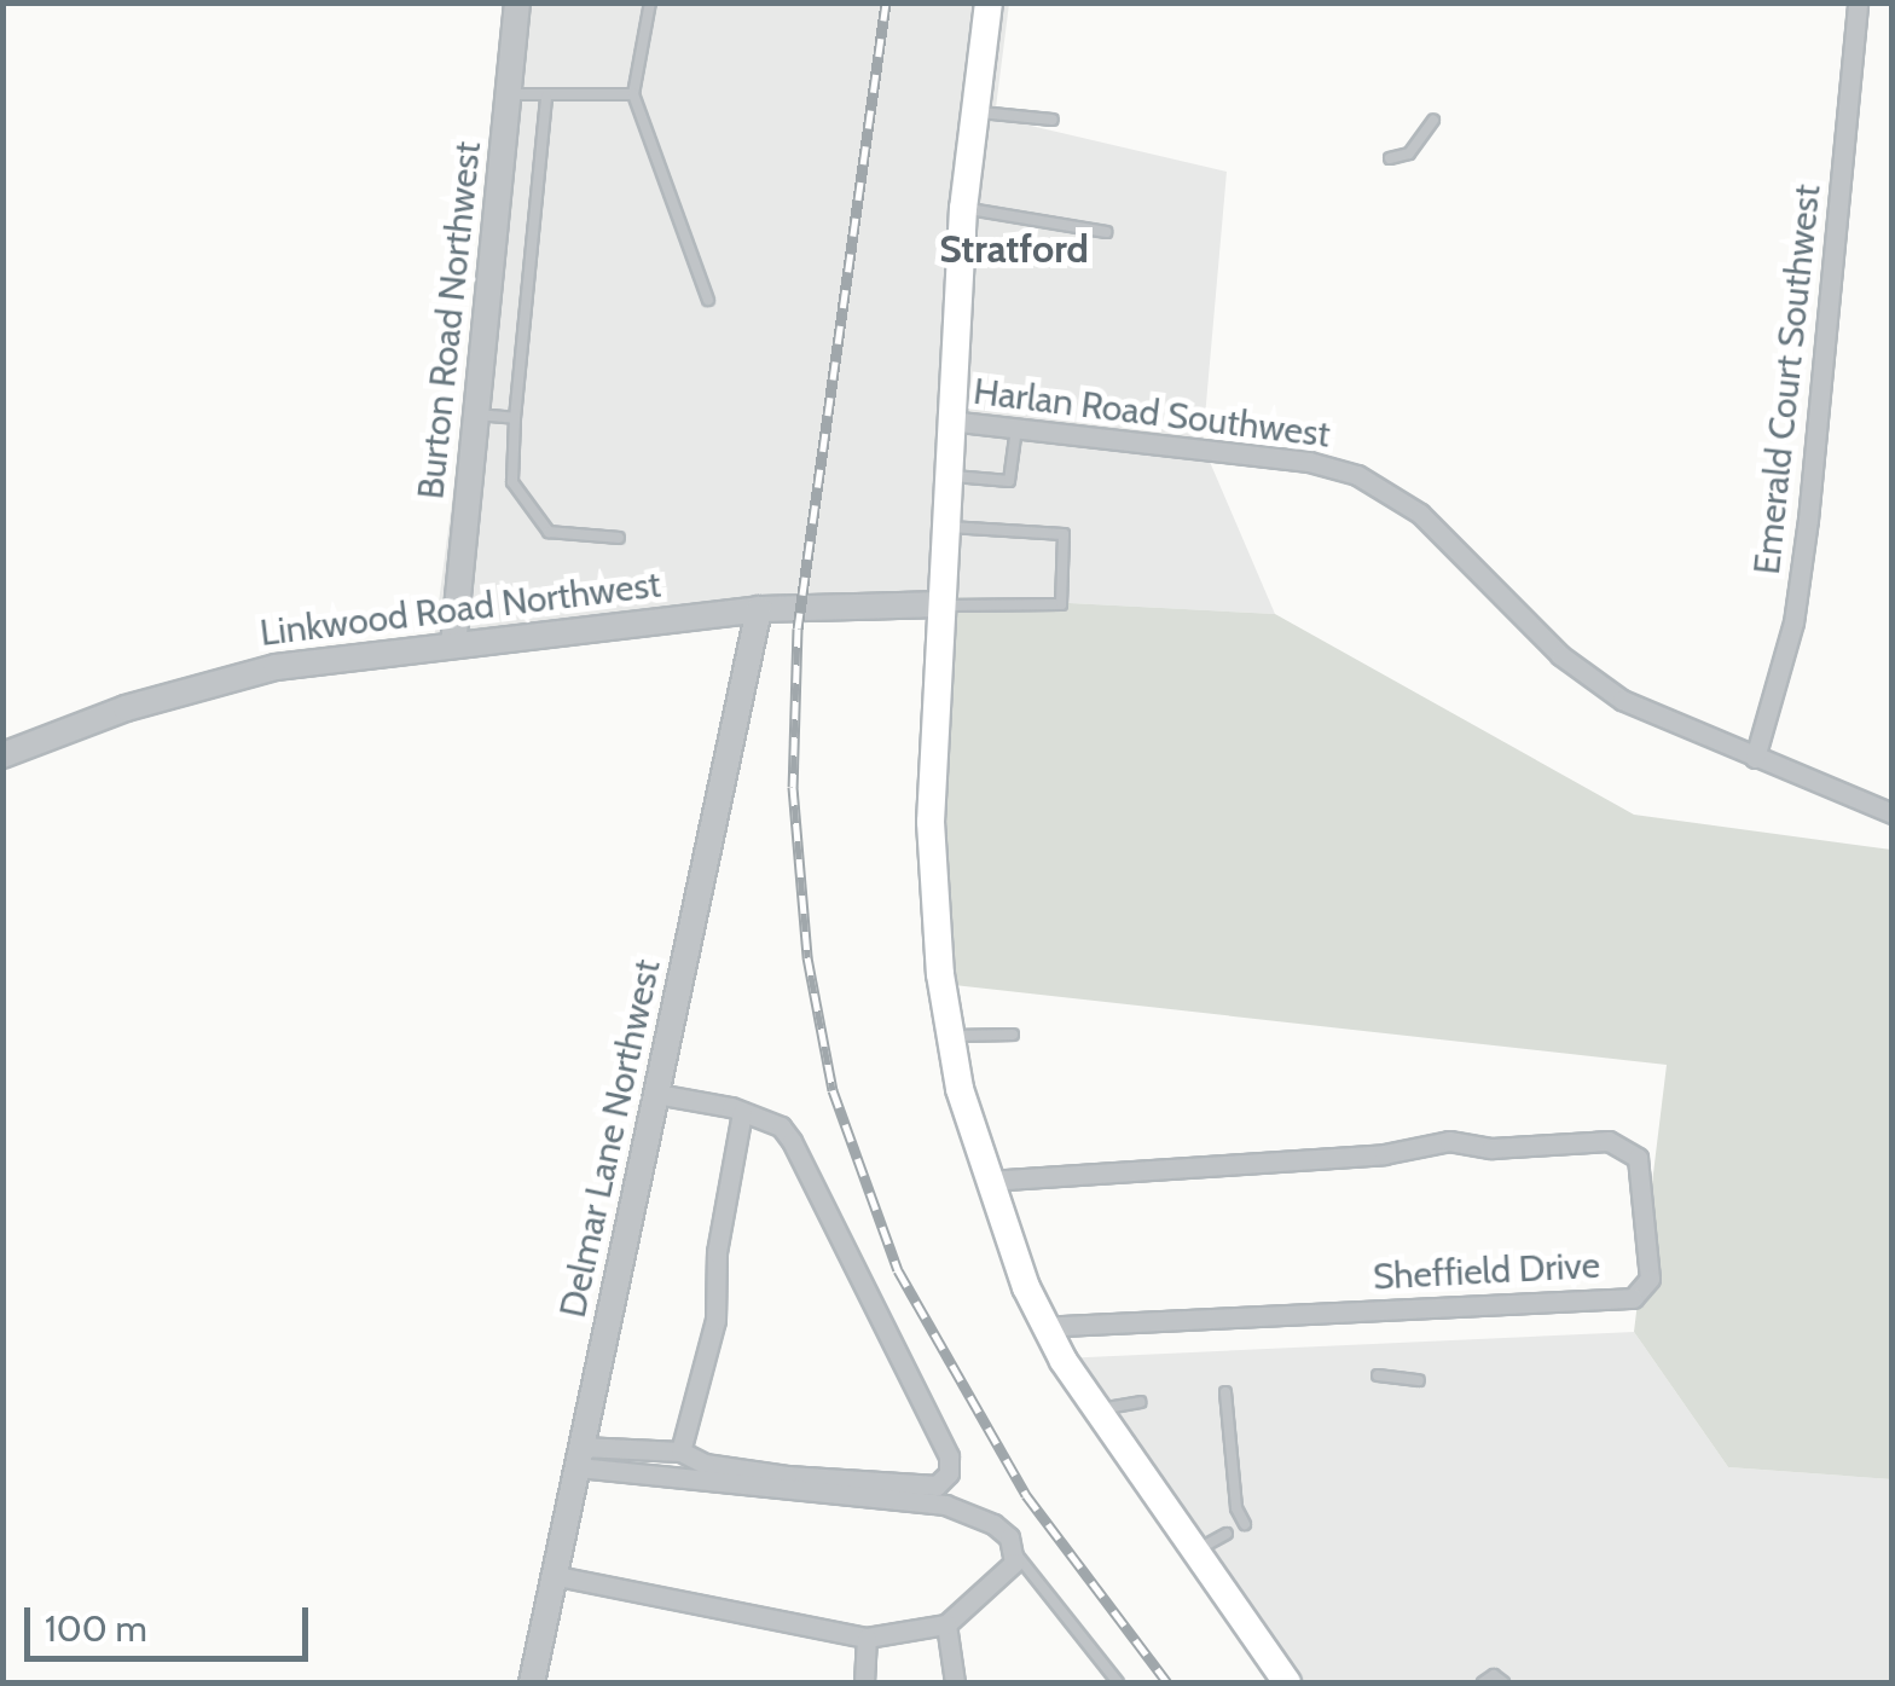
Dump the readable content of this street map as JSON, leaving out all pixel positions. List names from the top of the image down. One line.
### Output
{"streets":{"street":["Burton Road Northwest","Emerald Court Southwest","Harlan Road Southwest","Linkwood Road Northwest","Delmar Lane Northwest","Sheffield Drive"]},"crossings":[["Burton Road Northwest","Linkwood Road Northwest"],["Emerald Court Southwest","Harlan Road Southwest"],["Linkwood Road Northwest","Delmar Lane Northwest"]],"districts":["Stratford"],"scale_bar":"100 m"}
